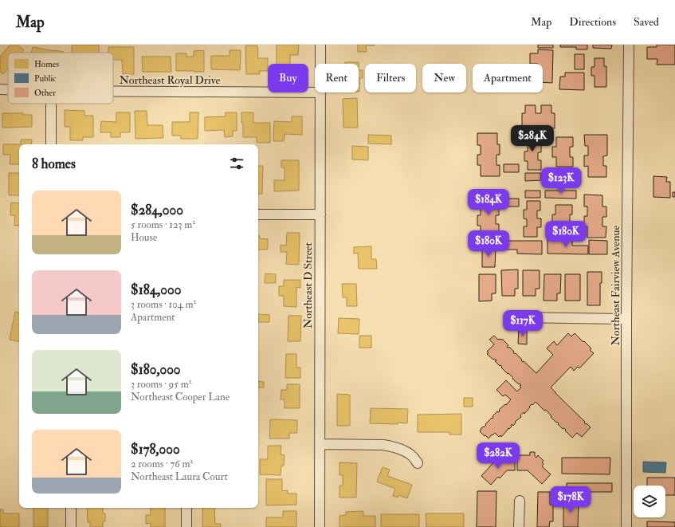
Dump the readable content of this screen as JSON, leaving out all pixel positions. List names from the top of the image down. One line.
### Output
{"streets":{"street":["Northeast Royal Drive","Northeast D Street","Northeast Fairview Avenue"]},"legend":["Homes","Public","Other"],"page":{"header":"Map","nav":["Map","Directions","Saved"],"chip":["Buy","Rent","Filters","New","Apartment"],"price":["$284K","$123K","$184K","$180K","$180K","$117K","$282K","$178K"],"heading":"8 homes","list":[{"name":"$284,000","note":"5 rooms · 123 m² · House"},{"name":"$184,000","note":"3 rooms · 104 m² · Apartment"},{"name":"$180,000","note":"3 rooms · 95 m² · Northeast Cooper Lane"},{"name":"$178,000","note":"2 rooms · 76 m² · Northeast Laura Court"}]}}
